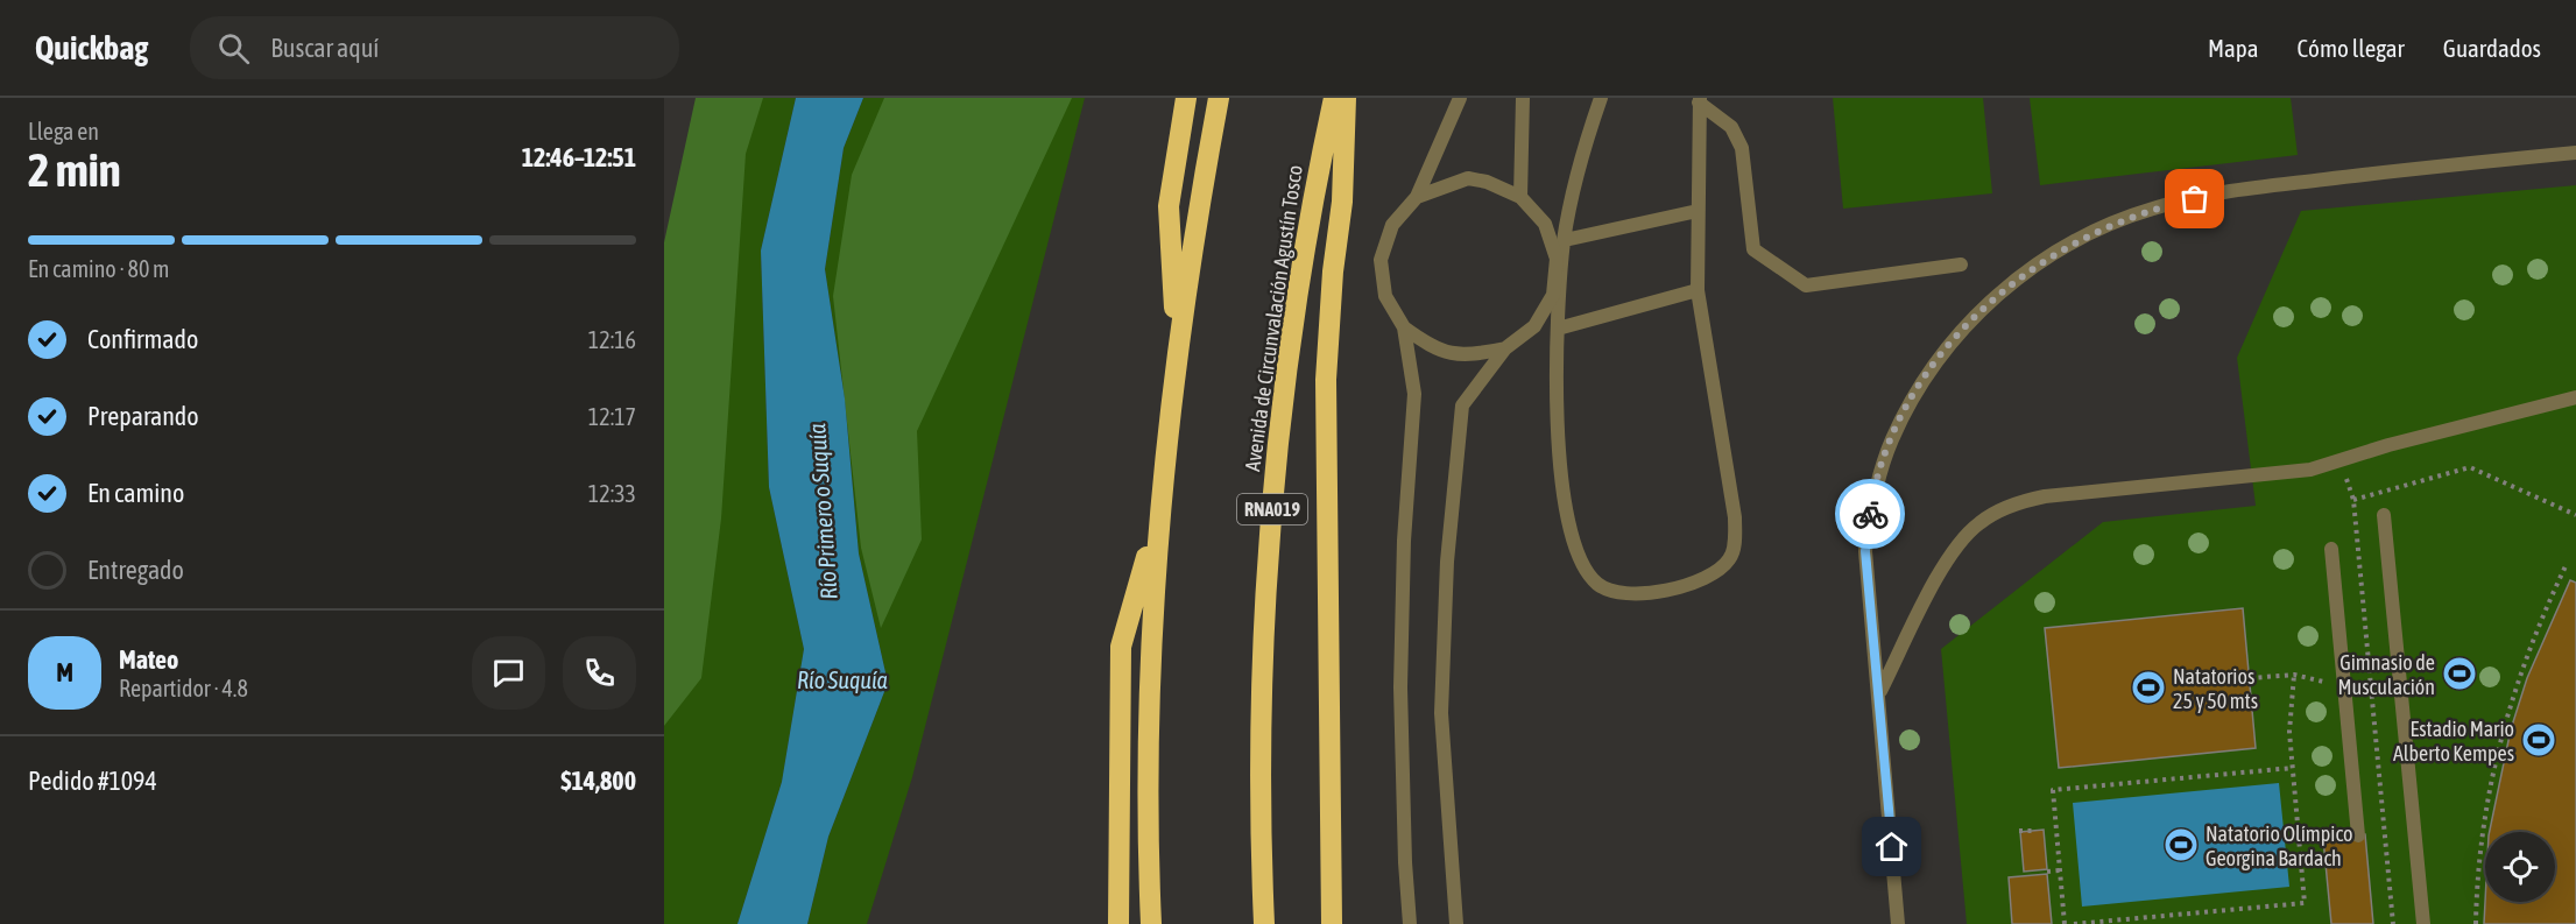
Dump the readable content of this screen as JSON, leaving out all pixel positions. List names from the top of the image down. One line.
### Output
{"streets":{"highway":["Avenida de Circunvalación Agustín Tosco","RNA019"]},"water":["Río Primero o Suquía","Río Suquía"],"places":{"sports":["Gimnasio de Musculación","Natatorios 25 y 50 mts","Estadio Mario Alberto Kempes","Natatorio Olímpico Georgina Bardach"]},"page":{"header":"Quickbag","search":"Buscar aquí","nav":["Mapa","Cómo llegar","Guardados"],"heading":["2 min","Llega en","12:46–12:51"],"panel":["Mateo","Repartidor · 4.8","Pedido #1094","$14,800"],"bar":"En camino · 80 m","list":[["Confirmado","12:16"],["Preparando","12:17"],["En camino","12:33"],"Entregado"],"round":"M"}}
